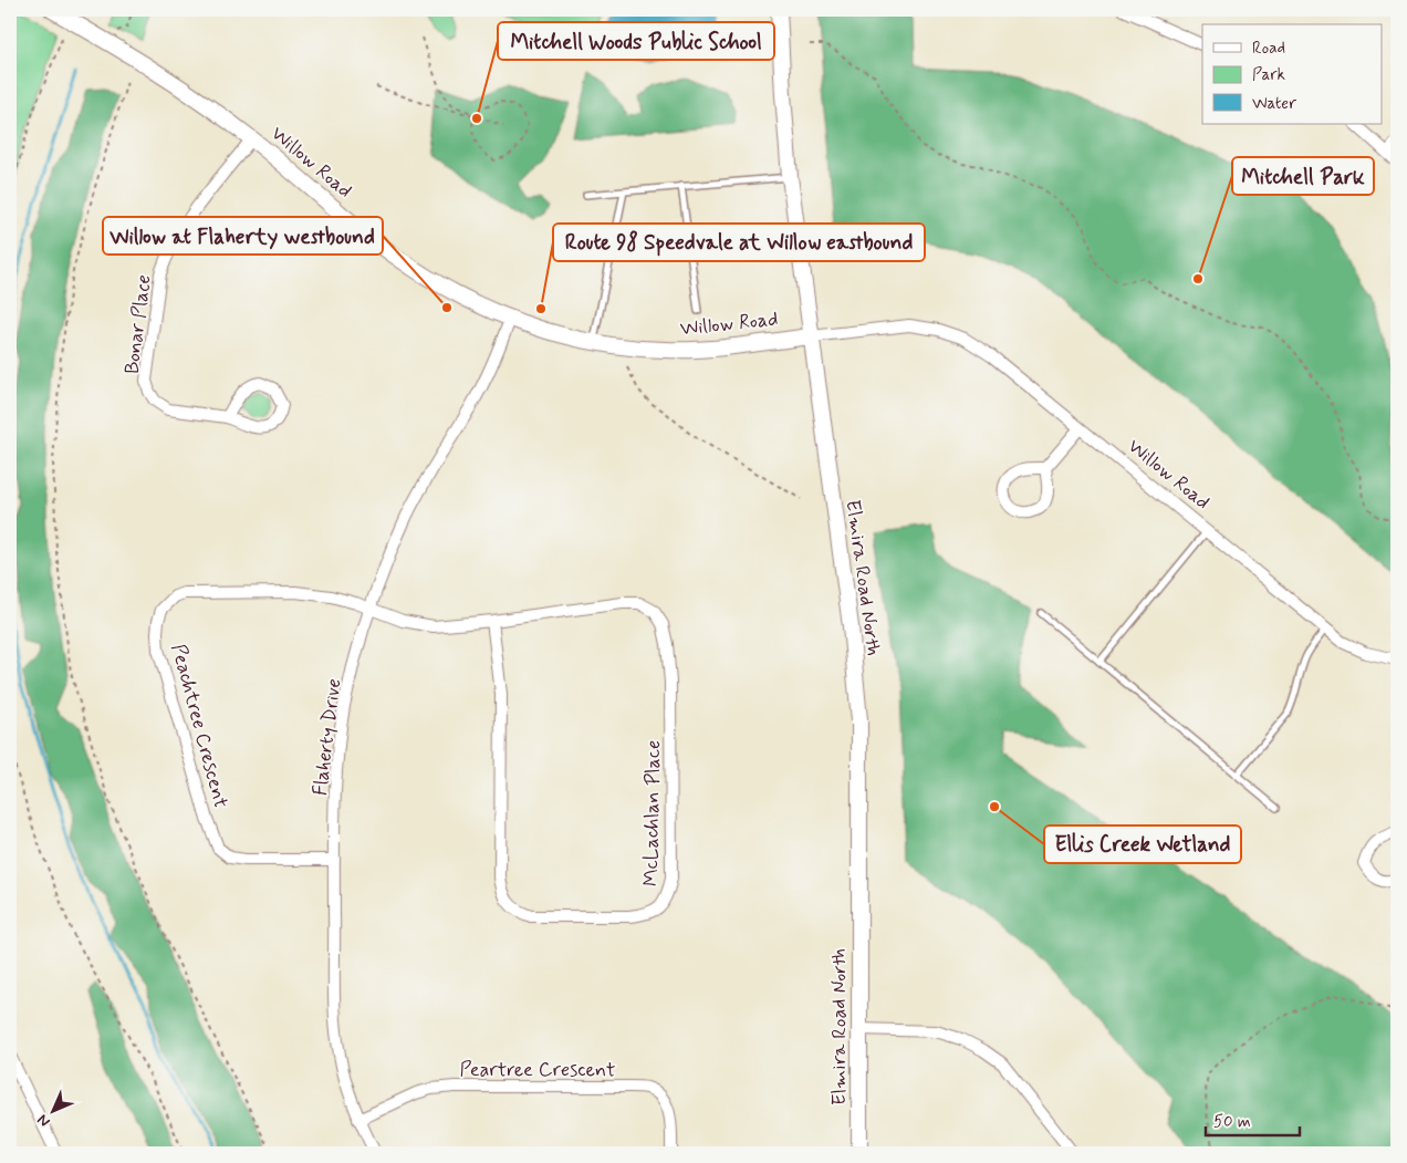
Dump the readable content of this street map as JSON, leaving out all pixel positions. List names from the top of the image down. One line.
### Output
{"streets":{"main road":["Willow Road","Elmira Road North"],"street":["Bonar Place","Peachtree Crescent","Flaherty Drive","McLachlan Place","Peartree Crescent"]},"crossings":[["Willow Road","Bonar Place"],["Willow Road","Elmira Road North"],["Willow Road","Flaherty Drive"],["Peachtree Crescent","Flaherty Drive"],["Peachtree Crescent","McLachlan Place"],["Flaherty Drive","McLachlan Place"],["Flaherty Drive","Peartree Crescent"]],"places":["Mitchell Woods Public School","Mitchell Park","Willow at Flaherty westbound","Route 98 Speedvale at Willow eastbound","Ellis Creek Wetland"],"legend":["Road","Park","Water"],"scale_bar":"50 m","north":"bottom left"}
